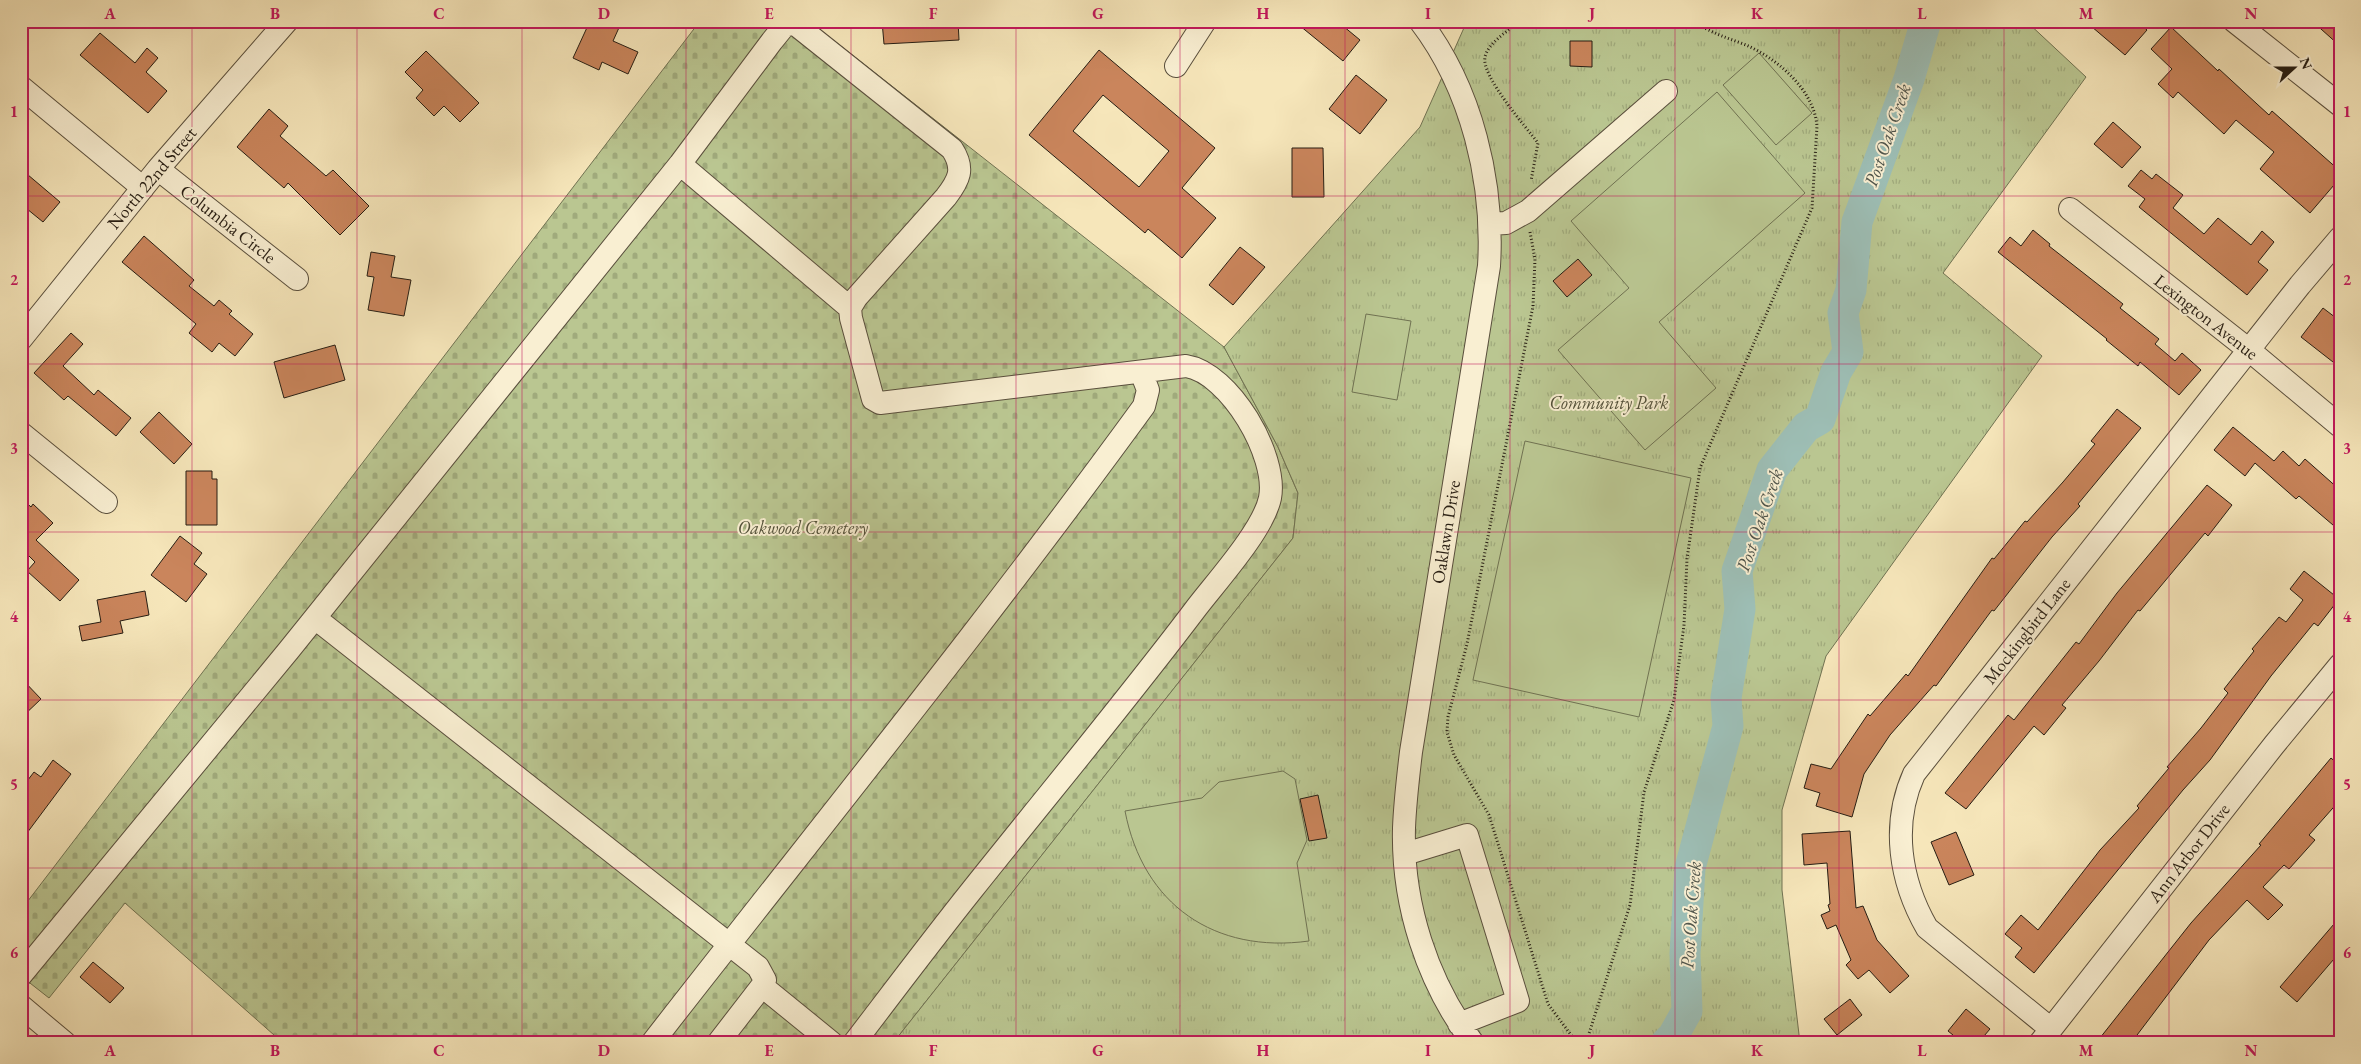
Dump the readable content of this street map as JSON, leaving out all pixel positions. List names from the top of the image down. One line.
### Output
{"streets":{"street":["North 22nd Street","Columbia Circle","Lexington Avenue","Oaklawn Drive","Mockingbird Lane","Ann Arbor Drive"]},"crossings":[["North 22nd Street","Columbia Circle"],["Lexington Avenue","Mockingbird Lane"],["Mockingbird Lane","Ann Arbor Drive"]],"water":["Post Oak Creek"],"parks":["Community Park","Oakwood Cemetery"],"north":"right","grid":{"columns":["A","B","C","D","E","F","G","H","I","J","K","L","M","N"],"rows":["1","2","3","4","5","6"]}}
